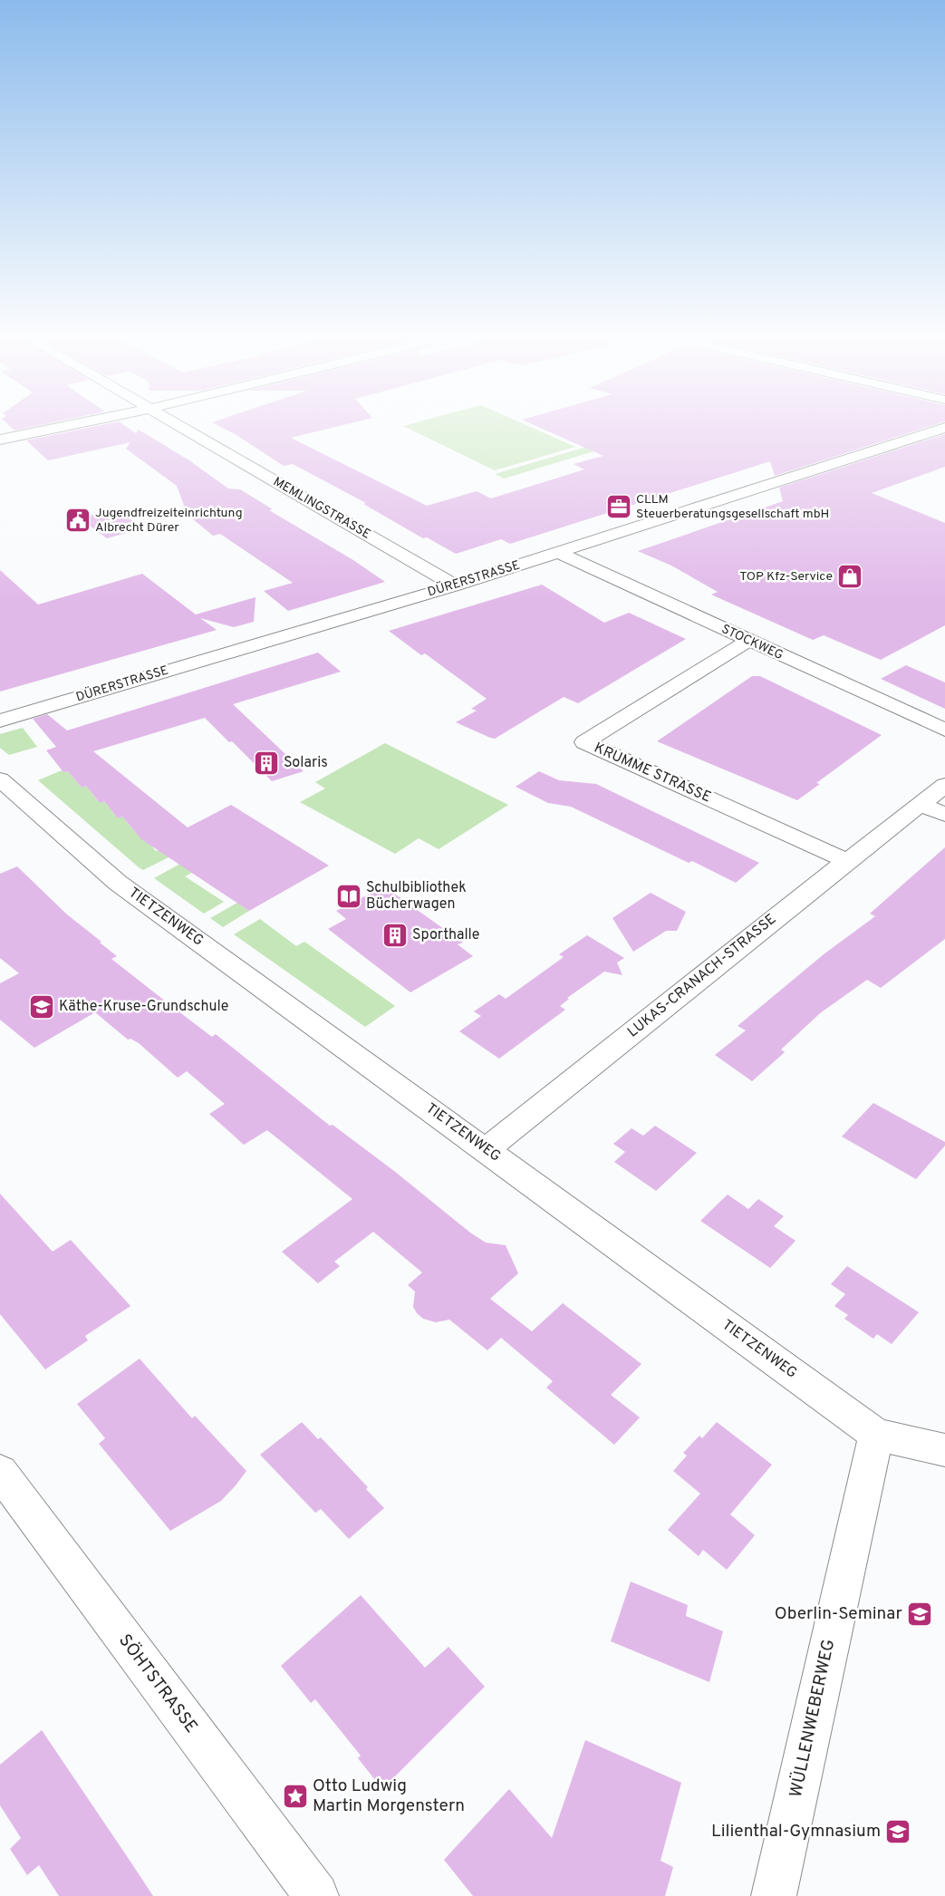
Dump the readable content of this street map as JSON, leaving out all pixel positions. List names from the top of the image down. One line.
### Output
{"streets":{"street":["MEMLINGSTRASSE","DÜRERSTRASSE","STOCKWEG","KRUMME STRASSE","TIETZENWEG","LUKAS-CRANACH-STRASSE","SÖHTSTRASSE","WÜLLENWEBERWEG"]},"crossings":[["MEMLINGSTRASSE","DÜRERSTRASSE"],["DÜRERSTRASSE","STOCKWEG"],["STOCKWEG","KRUMME STRASSE"],["KRUMME STRASSE","LUKAS-CRANACH-STRASSE"],["TIETZENWEG","LUKAS-CRANACH-STRASSE"],["TIETZENWEG","WÜLLENWEBERWEG"]],"places":{"office":["CLLM Steuerberatungsgesellschaft mbH"],"public building":["Jugendfreizeiteinrichtung Albrecht Dürer"],"shop":["TOP Kfz-Service"],"building":["Solaris","Sporthalle"],"library":["Schulbibliothek Bücherwagen"],"school or university":["Käthe-Kruse-Grundschule","Oberlin-Seminar","Lilienthal-Gymnasium"],"place":["Otto Ludwig Martin Morgenstern"]}}
